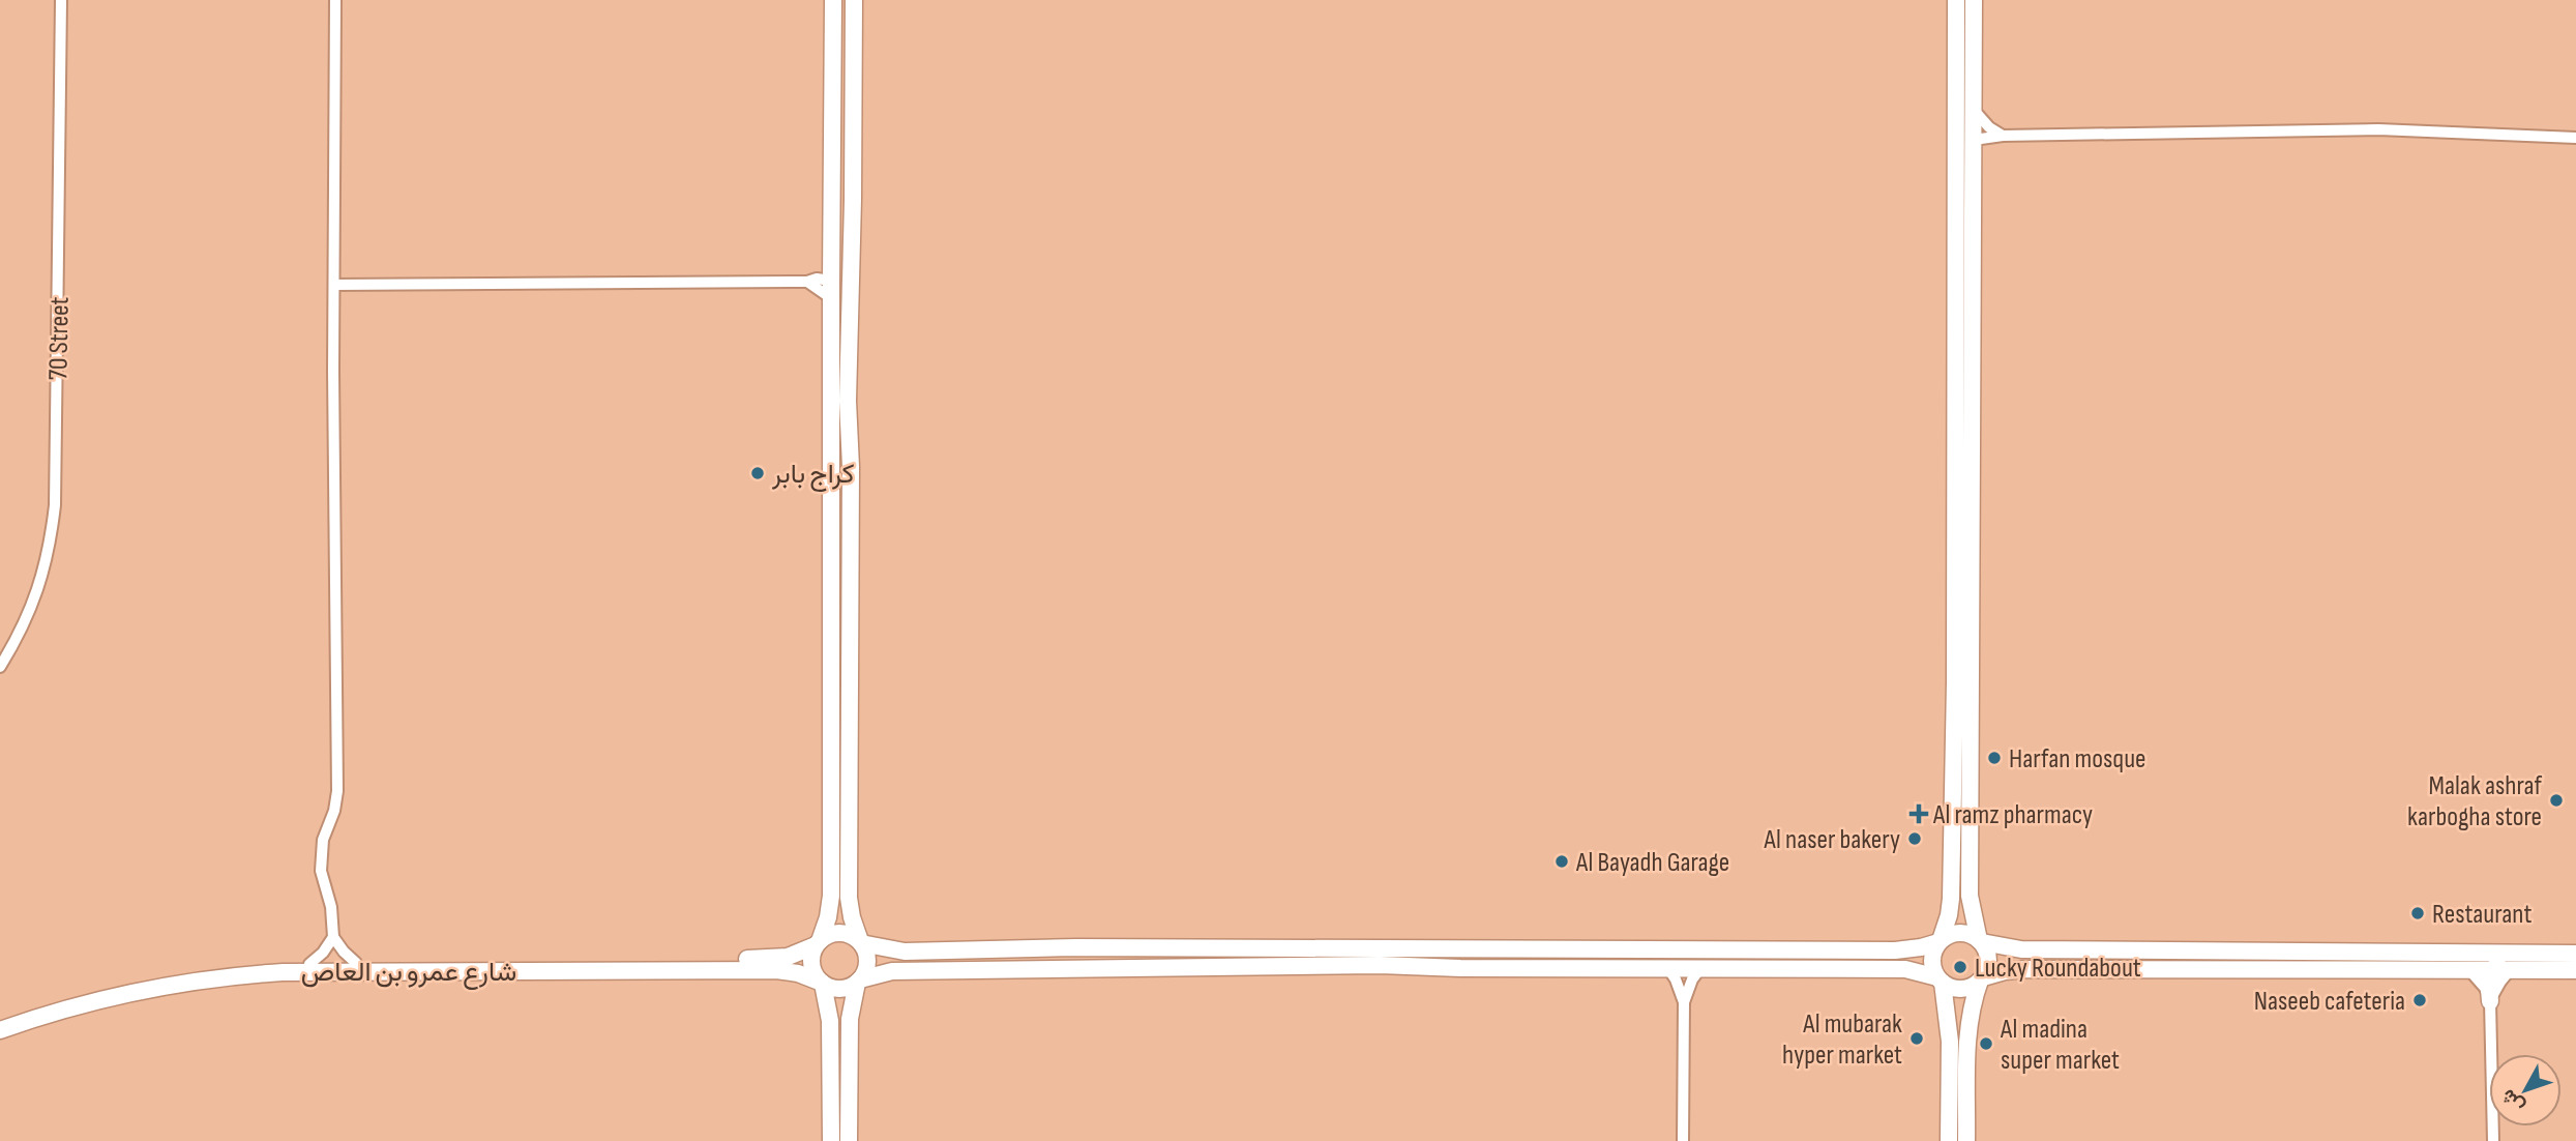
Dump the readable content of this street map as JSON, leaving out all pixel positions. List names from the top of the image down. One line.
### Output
{"streets":{"main road":["شارع عمرو بن العاص"],"street":["70 Street"]},"places":{"other":["كراج بابر","Harfan mosque","Malak ashraf karbogha store","Al naser bakery","Al Bayadh Garage","Restaurant","Lucky Roundabout","Naseeb cafeteria","Al mubarak hyper market","Al madina super market"],"health":["Al ramz pharmacy"]},"north":"bottom left"}
